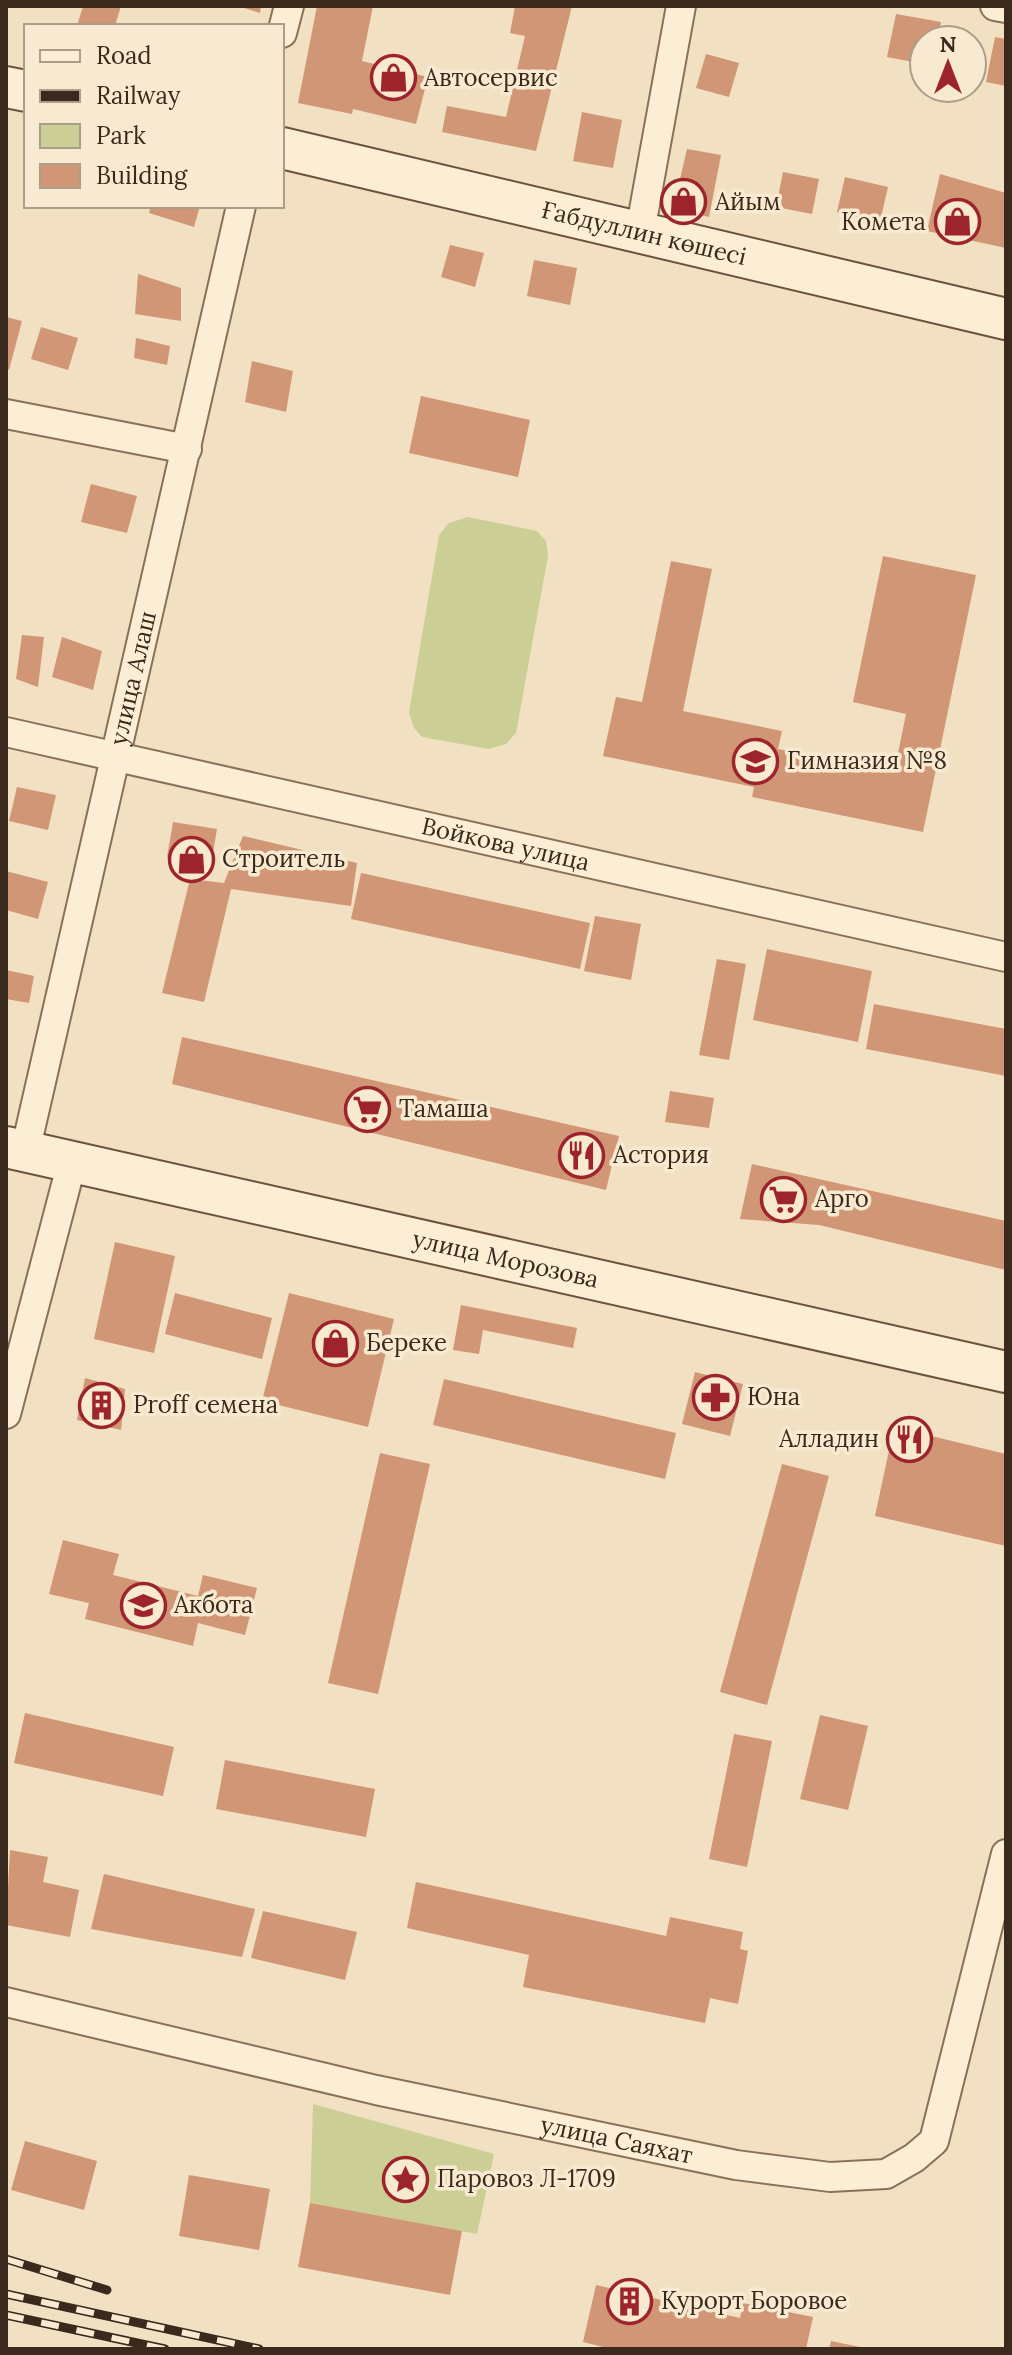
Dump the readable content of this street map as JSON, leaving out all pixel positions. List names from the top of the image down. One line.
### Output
{"streets":{"main road":["Ғабдуллин көшесі","улица Морозова"],"street":["улица Алаш","Войкова улица","улица Саяхат"]},"crossings":[["улица Алаш","Войкова улица"],["улица Алаш","улица Морозова"]],"places":{"shop":["Автосервис","Айым","Комета","Строитель","Береке"],"school or university":["Гимназия №8","Акбота"],"supermarket":["Тамаша","Арго"],"restaurant":["Астория","Алладин"],"pharmacy":["Юна"],"building":["Proff семена","Курорт Боровое"],"place":["Паровоз Л-1709"]},"legend":["Road","Railway","Park","Building"],"north":"top"}
